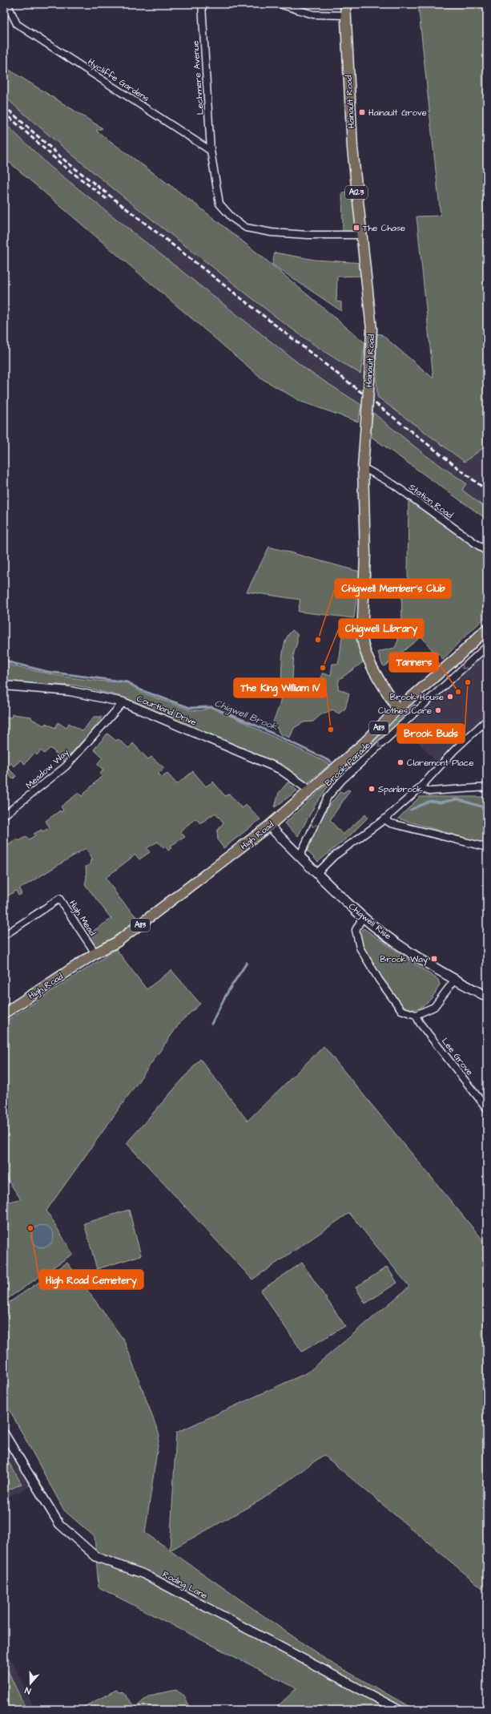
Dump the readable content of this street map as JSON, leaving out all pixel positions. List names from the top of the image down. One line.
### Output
{"streets":{"main road":["Hainault Road","A123","A113","High Road","Chigwell Rise"],"street":["Lechmere Avenue","Hycliffe Gardens","Station Road","Courtland Drive","Brook Parade","Meadow Way","High Mead","Lee Grove","Roding Lane"]},"crossings":[["Lechmere Avenue","Hycliffe Gardens"],["Hainault Road","Station Road"],["Hainault Road","High Road"],["Courtland Drive","Meadow Way"],["Courtland Drive","High Road"],["Brook Parade","Chigwell Rise"],["High Road","High Mead"],["High Road","Chigwell Rise"]],"water":["Chigwell Brook"],"places":{"transit":["Hainault Grove","The Chase","Brook Way"],"other":["Chigwell Member's Club","Chigwell Library","Brook Buds","Tanners","Brook House","Clothes Care","The King WIlliam IV","Claremont Place","Spanbrook","High Road Cemetery"]},"north":"bottom"}
